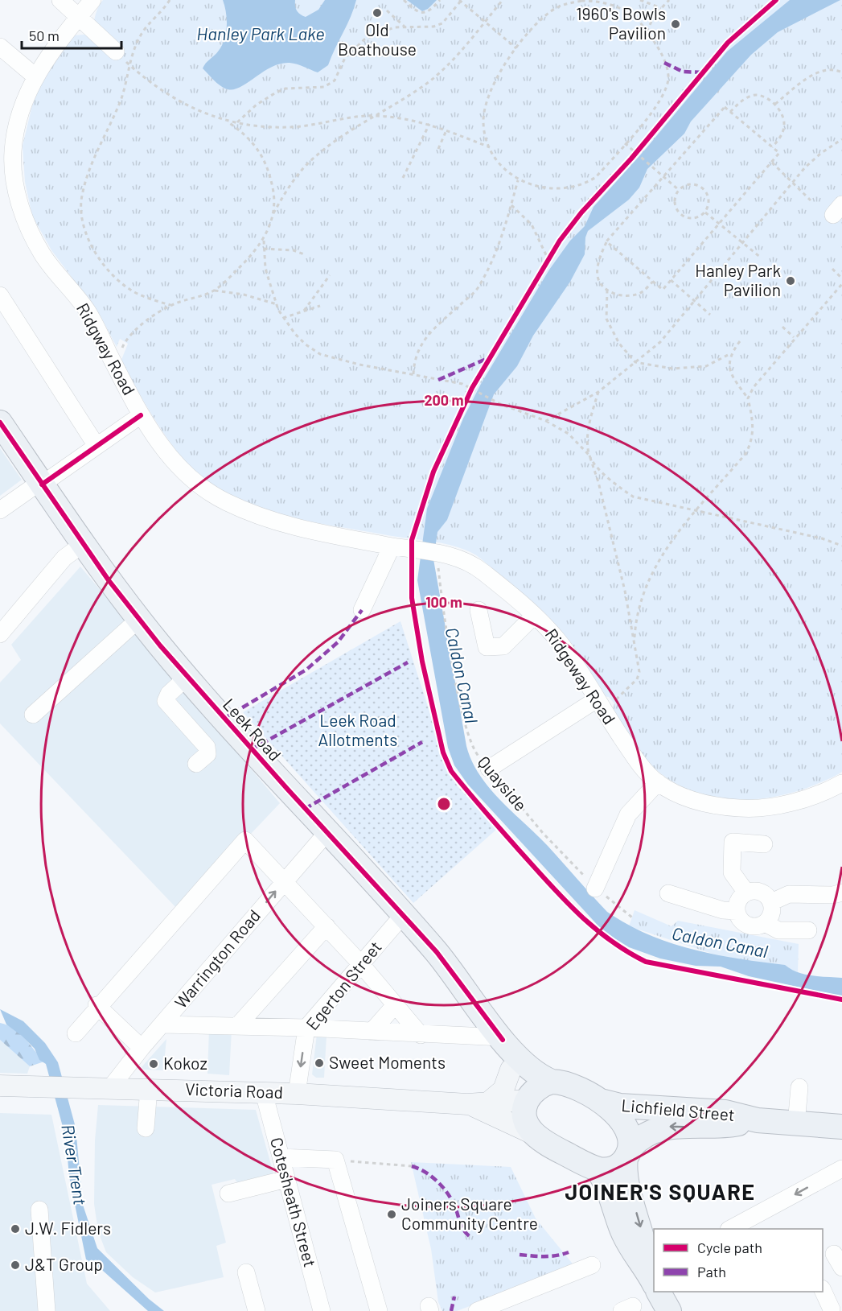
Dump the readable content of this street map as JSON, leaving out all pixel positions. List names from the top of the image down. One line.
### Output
{"streets":{"highway":["Leek Road","Lichfield Street"],"main road":["Victoria Road"],"street":["Ridgway Road","Ridgeway Road","Warrington Road","Egerton Street","Cotesheath Street"],"path":["Quayside"]},"crossings":[["Ridgway Road","Ridgeway Road"],["Ridgway Road","Quayside"],["Ridgeway Road","Quayside"],["Leek Road","Warrington Road"],["Leek Road","Egerton Street"],["Leek Road","Victoria Road"],["Leek Road","Lichfield Street"],["Warrington Road","Victoria Road"],["Egerton Street","Victoria Road"],["Victoria Road","Cotesheath Street"]],"districts":["JOINER'S SQUARE"],"water":["Hanley Park Lake","Caldon Canal","River Trent"],"parks":["Leek Road Allotments"],"places":["Old Boathouse","1960's Bowls Pavilion","Hanley Park Pavilion","Sweet Moments","Kokoz","Joiners Square Community Centre","J.W. Fidlers","J&T Group"],"legend":["Cycle path","Path"],"scale_bar":"50 m","rings":["200 m","100 m"]}
